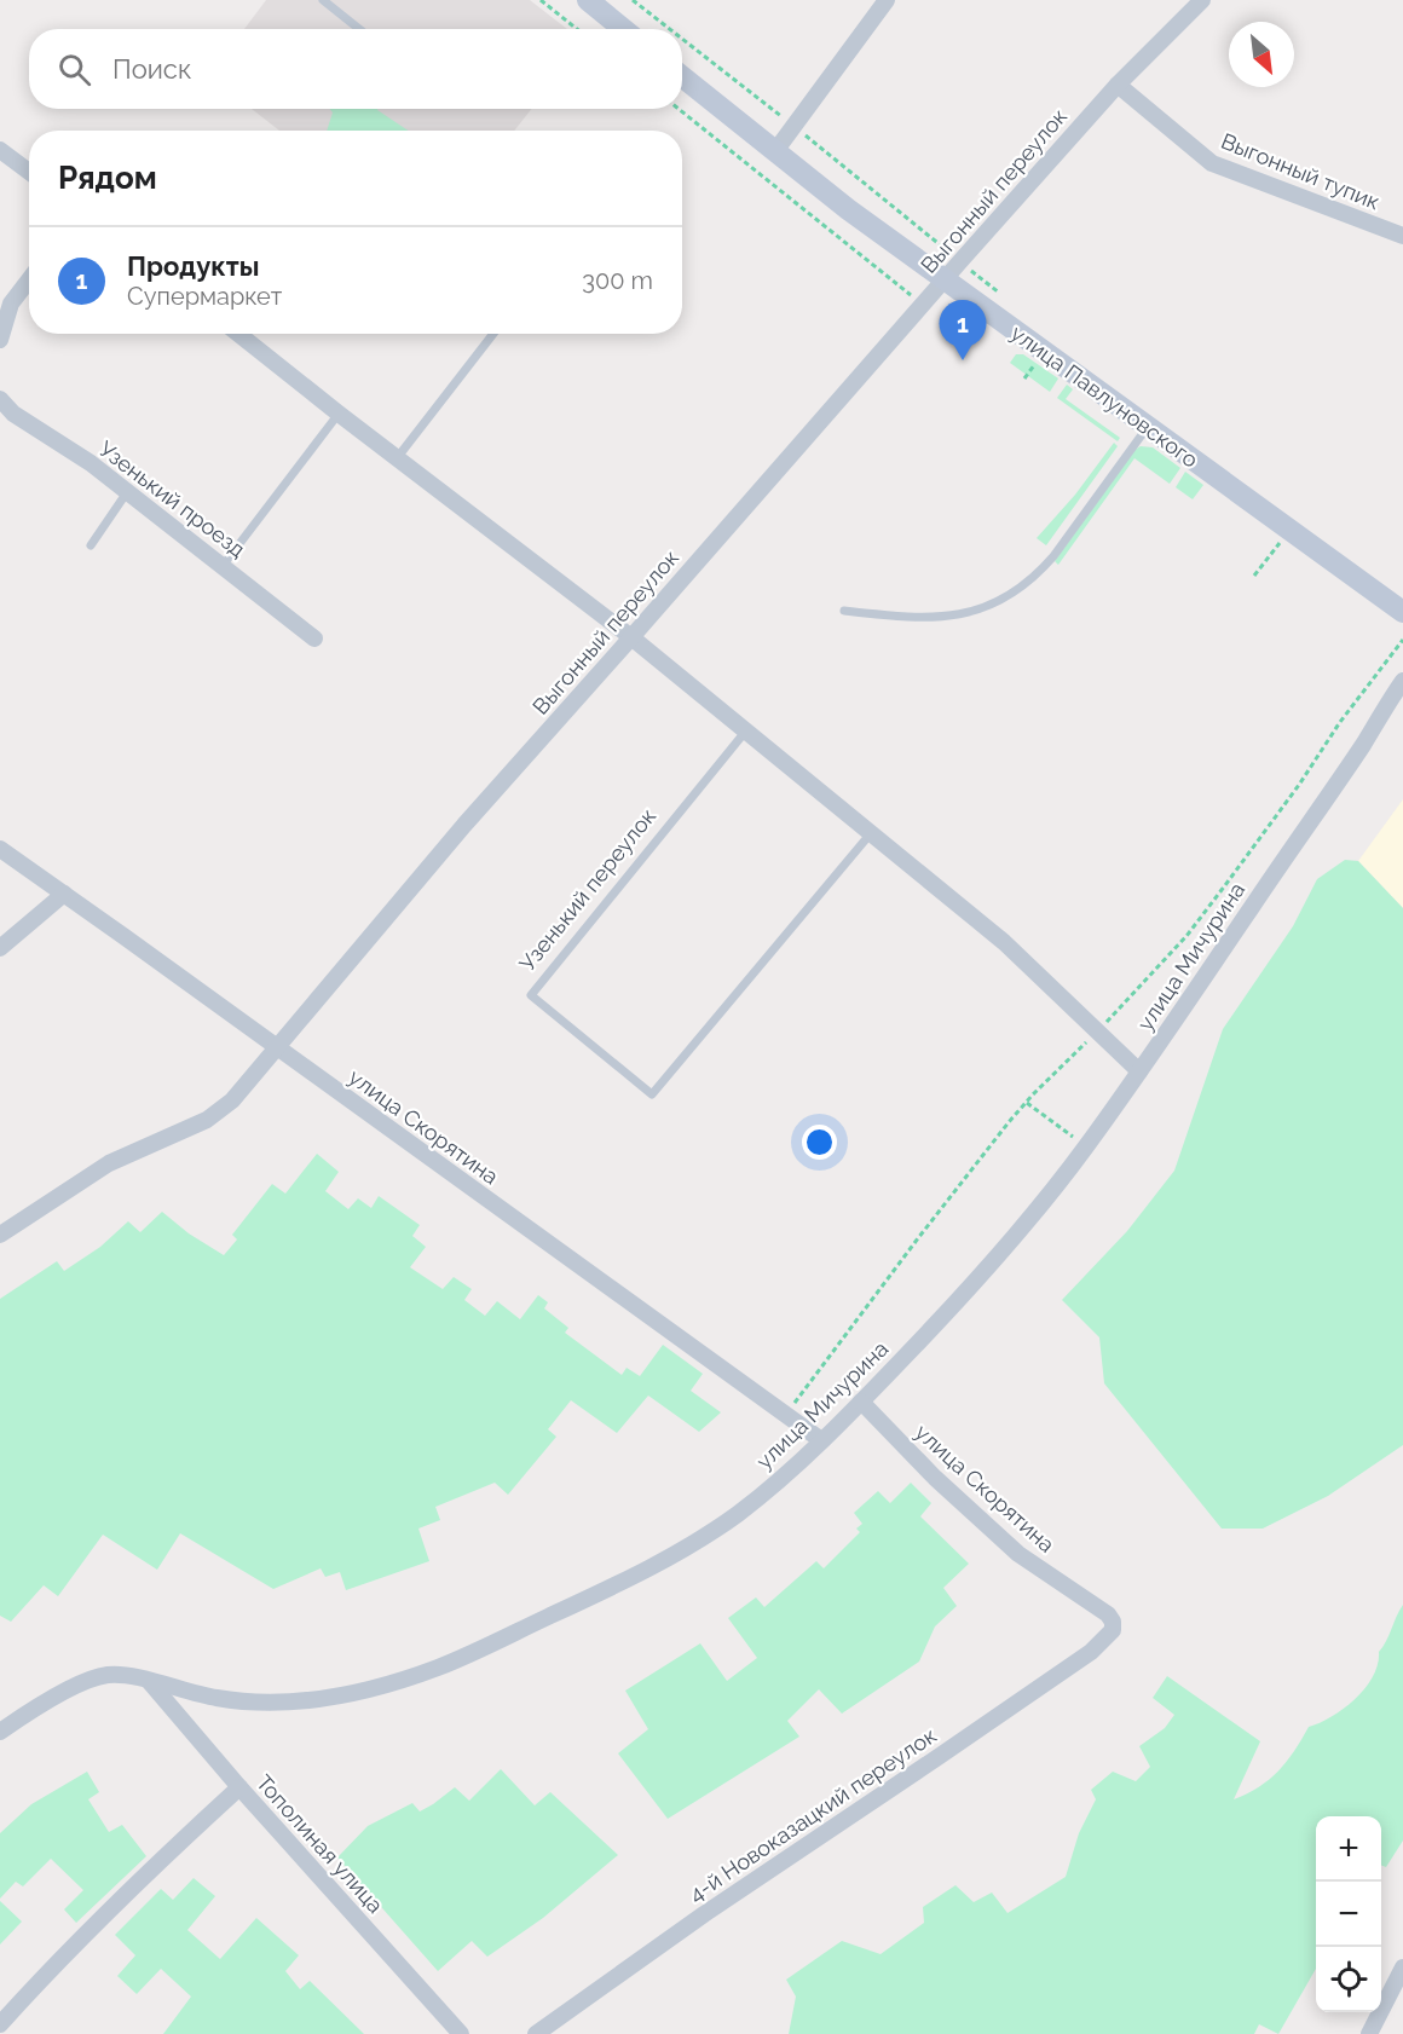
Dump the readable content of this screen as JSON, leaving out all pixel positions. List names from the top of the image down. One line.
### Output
{"streets":{"street":["Выгонный тупик","Выгонный переулок","улица Павлуновского","Узенький проезд","улица Мичурина","улица Скорятина","4-й Новоказацкий переулок","Тополиная улица"],"lane":["Узенький переулок"]},"crossings":[["Выгонный тупик","Выгонный переулок"],["Выгонный переулок","улица Павлуновского"],["Выгонный переулок","улица Скорятина"],["улица Мичурина","улица Скорятина"],["улица Мичурина","Тополиная улица"],["улица Скорятина","4-й Новоказацкий переулок"]],"north":"bottom right","page":{"search":"Поиск","heading":"Рядом","list":[{"mark":"1","name":"Продукты","note":"Супермаркет","value":"300 m"}],"pins":"1","map_buttons":["+","−"]}}
